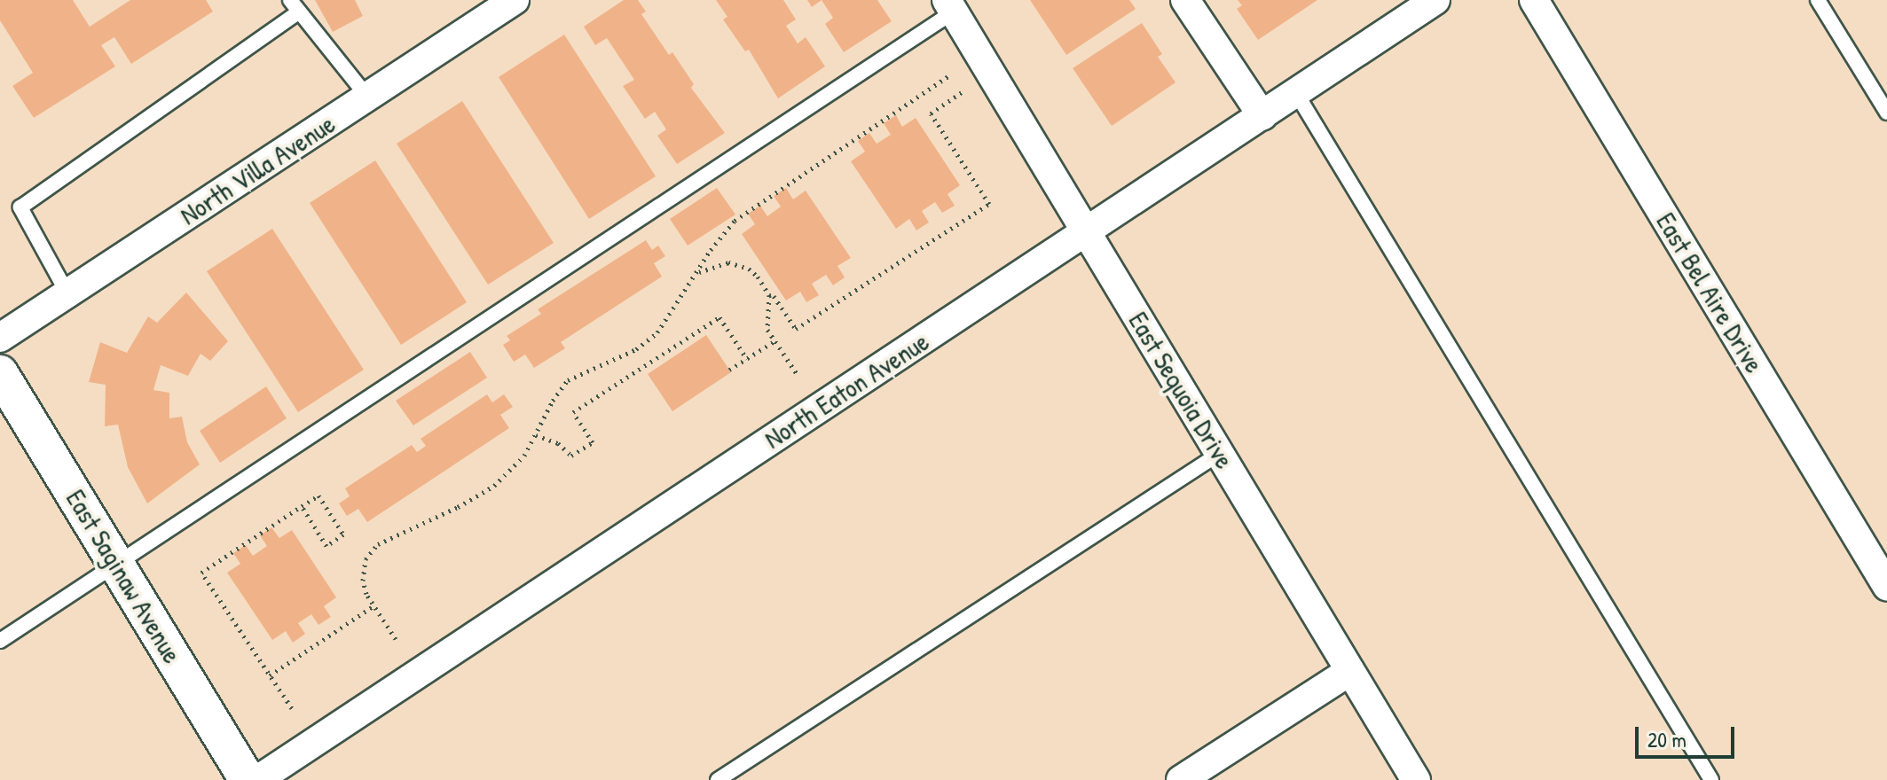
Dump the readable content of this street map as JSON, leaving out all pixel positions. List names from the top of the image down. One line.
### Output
{"streets":{"street":["North Villa Avenue","East Bel Aire Drive","North Eaton Avenue","East Sequoia Drive","East Saginaw Avenue"]},"crossings":[["North Eaton Avenue","East Sequoia Drive"]],"scale_bar":"20 m"}
